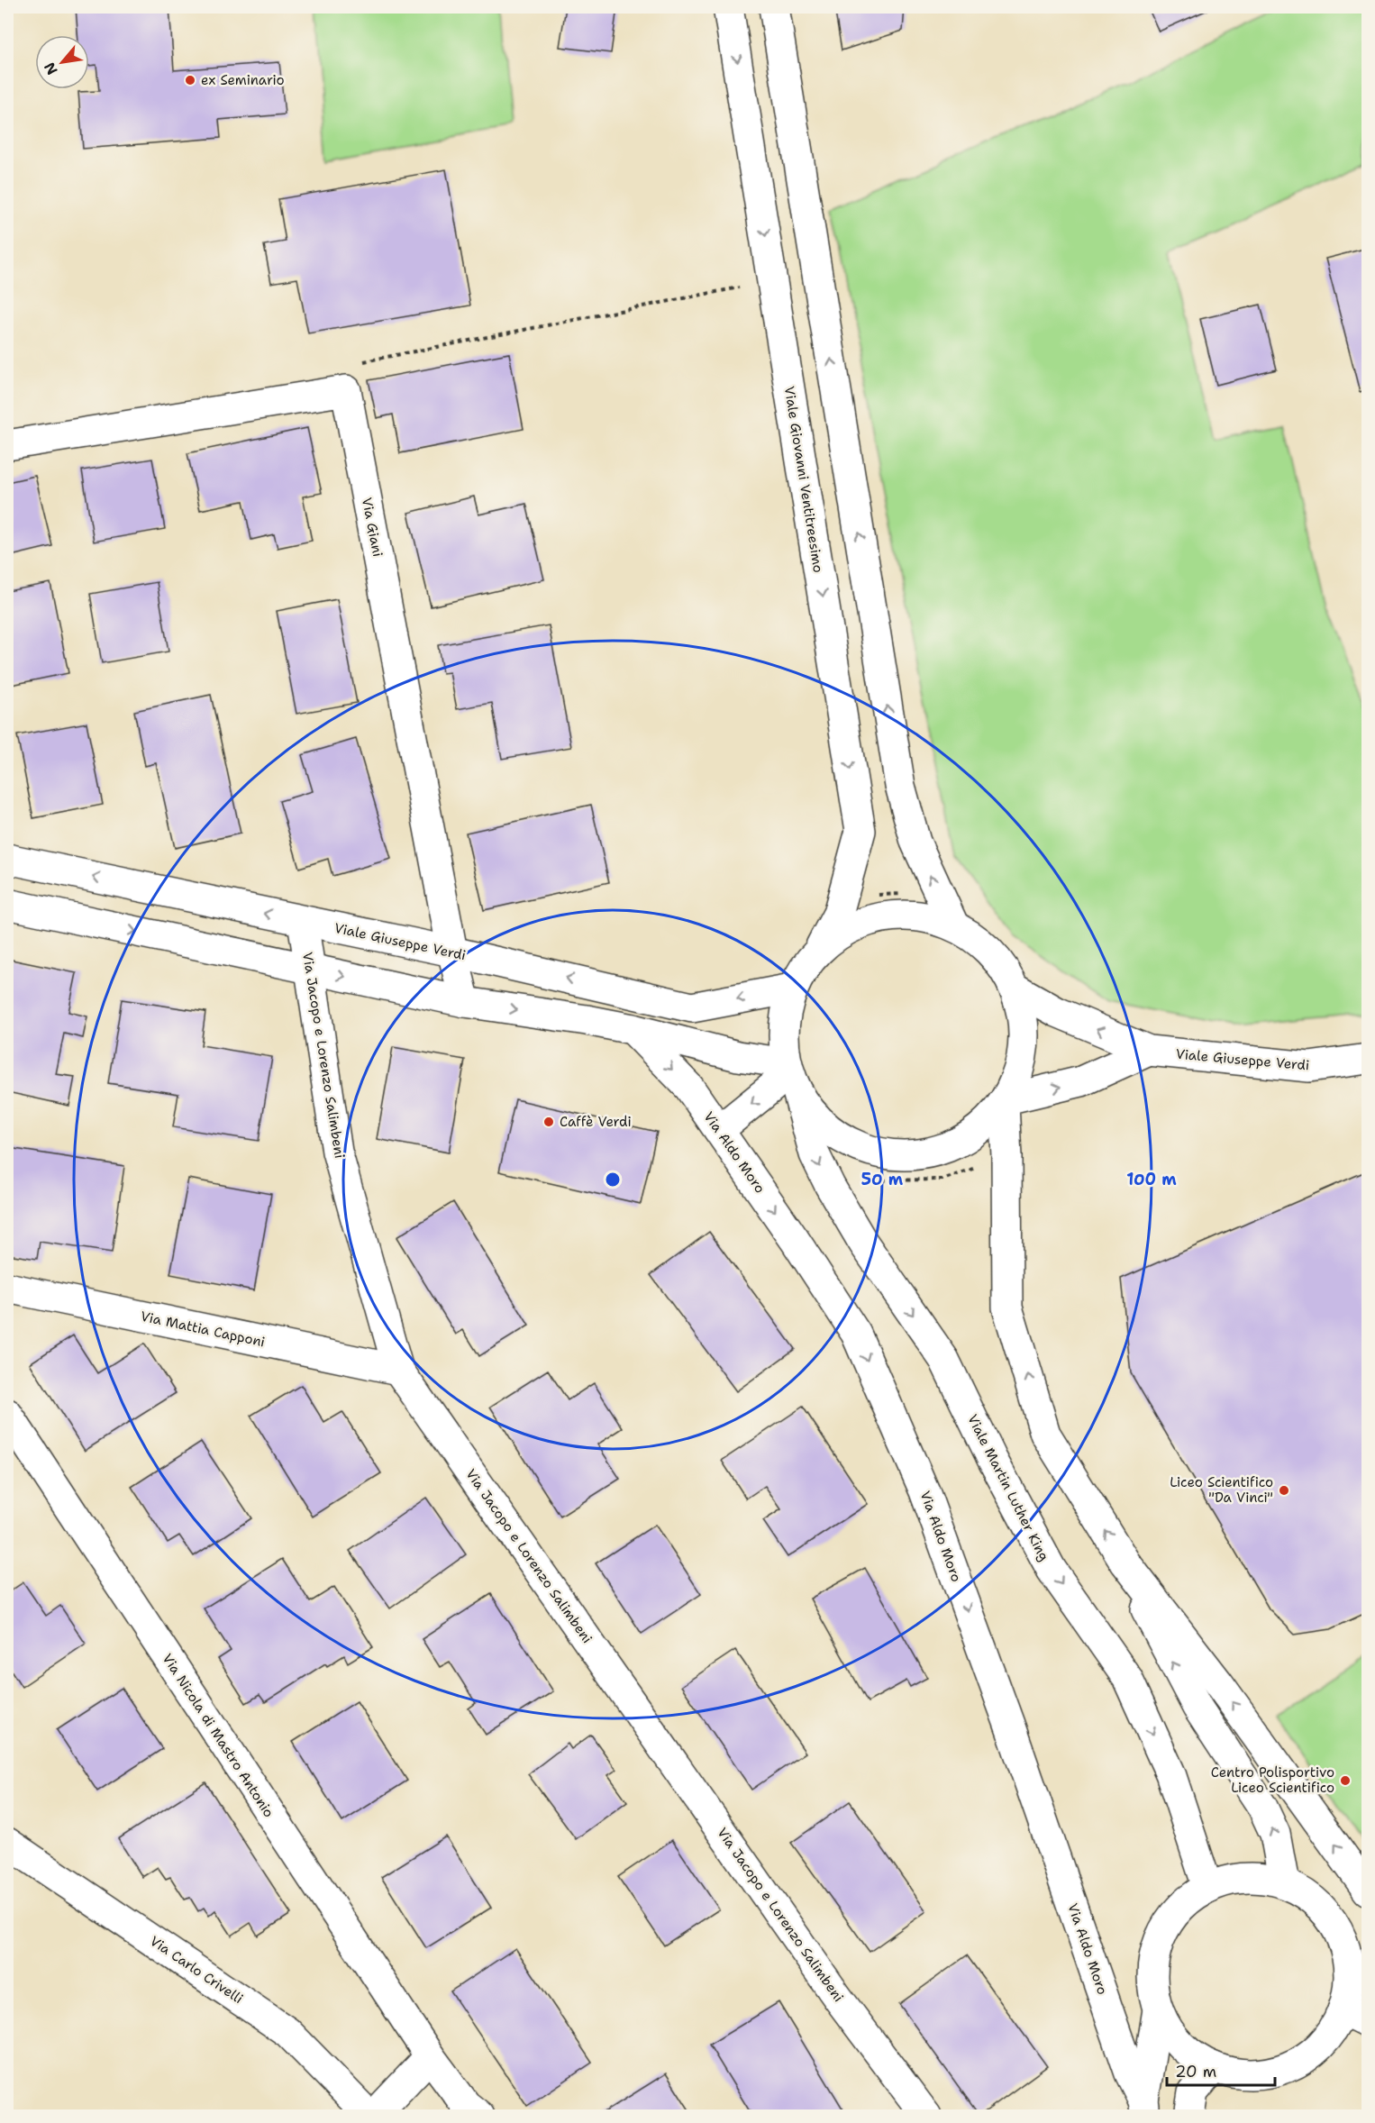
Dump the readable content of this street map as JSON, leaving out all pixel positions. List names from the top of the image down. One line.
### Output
{"streets":{"street":["Viale Giovanni Ventitreesimo","Via Giani","Viale Giuseppe Verdi","Via Jacopo e Lorenzo Salimbeni","Via Aldo Moro","Via Mattia Capponi","Viale Martin Luther King","Via Nicola di Mastro Antonio","Via Carlo Crivelli"]},"crossings":[["Via Giani","Viale Giuseppe Verdi"],["Viale Giuseppe Verdi","Via Jacopo e Lorenzo Salimbeni"],["Via Jacopo e Lorenzo Salimbeni","Via Mattia Capponi"]],"places":["ex Seminario","Caffè Verdi","Liceo Scientifico \"Da Vinci\"","Centro Polisportivo Liceo Scientifico"],"scale_bar":"20 m","north":"bottom left","rings":["50 m","100 m"]}
